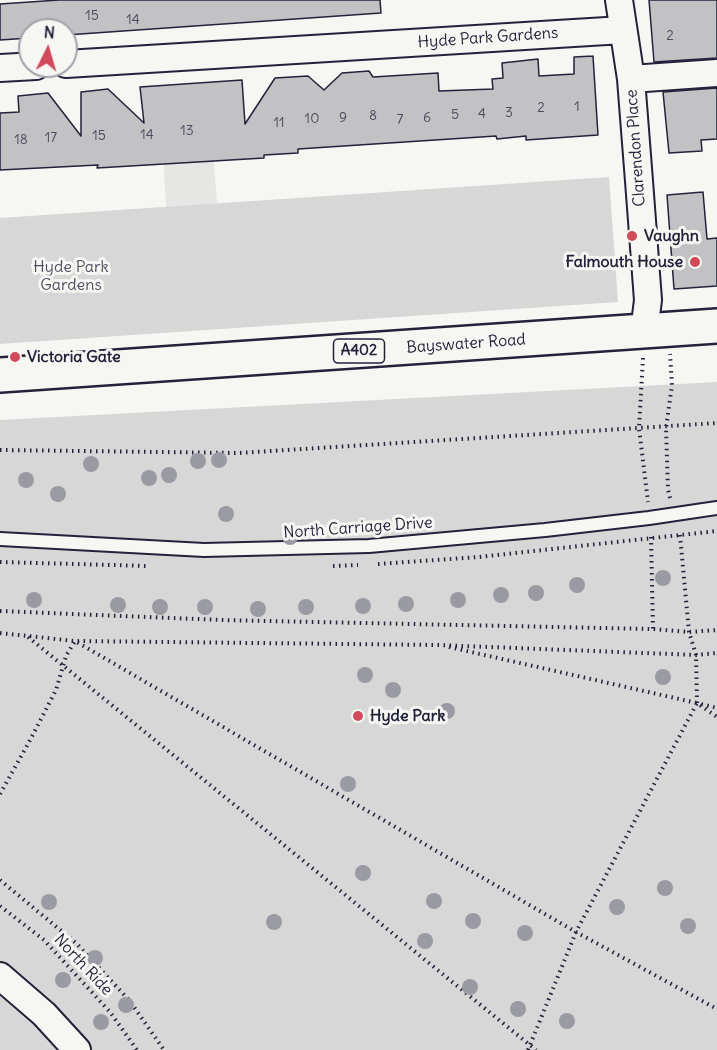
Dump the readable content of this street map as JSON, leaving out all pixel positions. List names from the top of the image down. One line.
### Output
{"streets":{"main road":["Bayswater Road","A402"],"street":["Hyde Park Gardens","Clarendon Place"],"lane":["North Carriage Drive"],"path":["North Ride"]},"crossings":[["Hyde Park Gardens","Clarendon Place"],["Clarendon Place","Bayswater Road"]],"parks":["Hyde Park Gardens"],"places":["Vaughn","Falmouth House","Victoria Gate","Hyde Park"],"house_numbers":["15","14","2","1","2","3","4","5","8","9","6","10","7","11","13","14","15","17","18"],"north":"top"}
